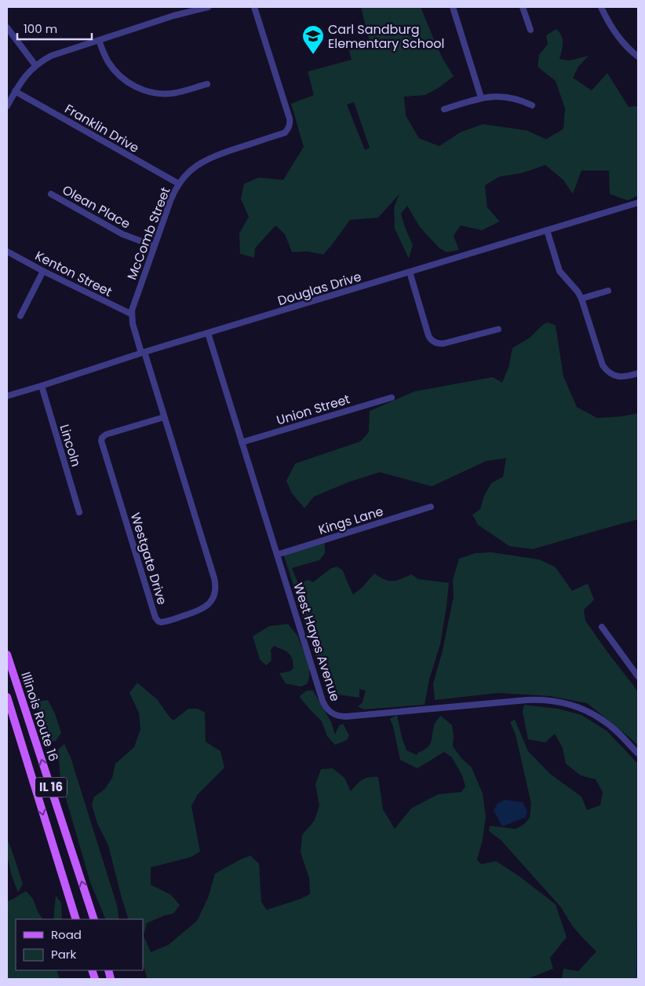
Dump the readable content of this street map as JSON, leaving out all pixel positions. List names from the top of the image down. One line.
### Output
{"streets":{"main road":["Illinois Route 16","IL 16"],"street":["Franklin Drive","Olean Place","McComb Street","Kenton Street","Douglas Drive","Union Street","Lincoln","Kings Lane","Westgate Drive","West Hayes Avenue"]},"crossings":[["Franklin Drive","McComb Street"],["Olean Place","McComb Street"],["McComb Street","Kenton Street"],["McComb Street","Douglas Drive"],["McComb Street","Westgate Drive"],["Douglas Drive","Lincoln"],["Douglas Drive","Westgate Drive"],["Douglas Drive","West Hayes Avenue"],["Union Street","West Hayes Avenue"],["Kings Lane","West Hayes Avenue"]],"places":{"school or university":["Carl Sandburg Elementary School"]},"legend":["Road","Park"],"scale_bar":"100 m"}
